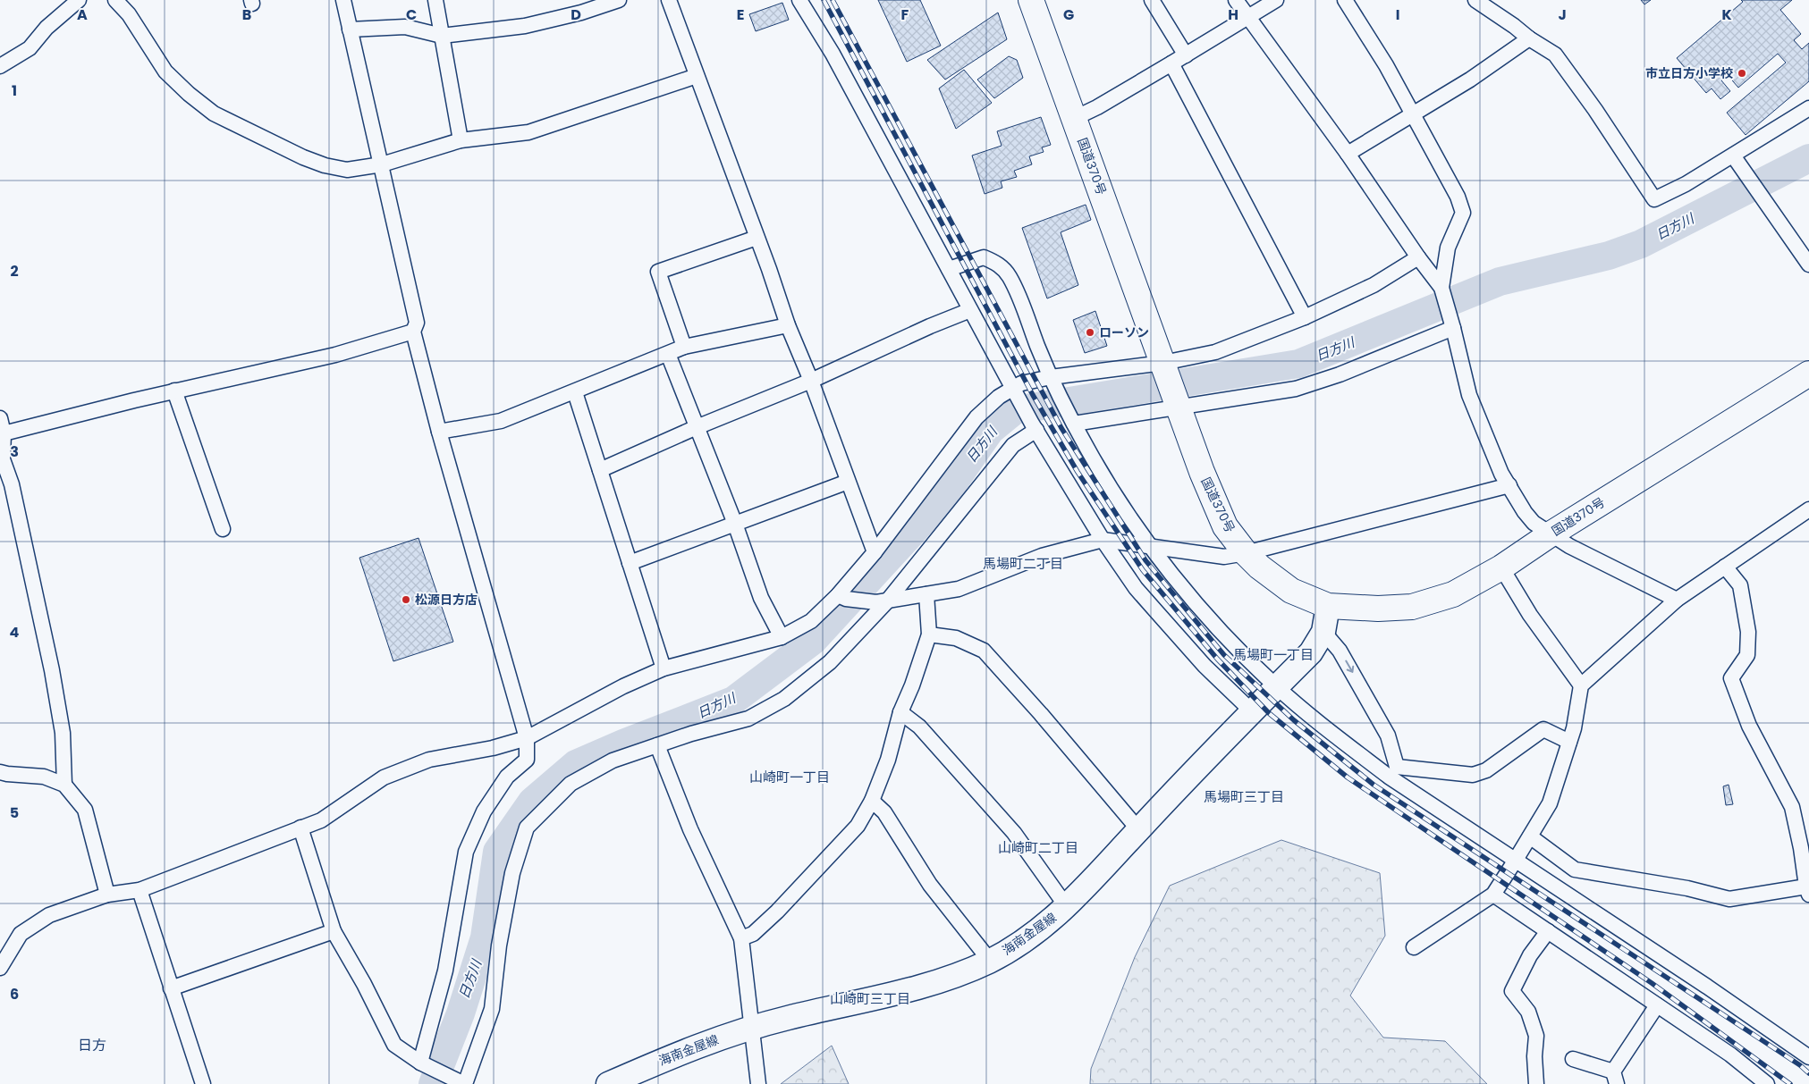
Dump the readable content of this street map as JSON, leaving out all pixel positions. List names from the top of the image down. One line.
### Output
{"streets":{"highway":["国道370号"],"main road":["海南金屋線"]},"crossings":[["国道370号","海南金屋線"]],"districts":["馬場町二丁目","馬場町一丁目","山崎町一丁目","馬場町三丁目","山崎町二丁目","山崎町三丁目","日方"],"water":["日方川"],"places":["市立日方小学校","ローソン","松源日方店"],"grid":{"columns":["A","B","C","D","E","F","G","H","I","J","K"],"rows":["1","2","3","4","5","6"]}}
